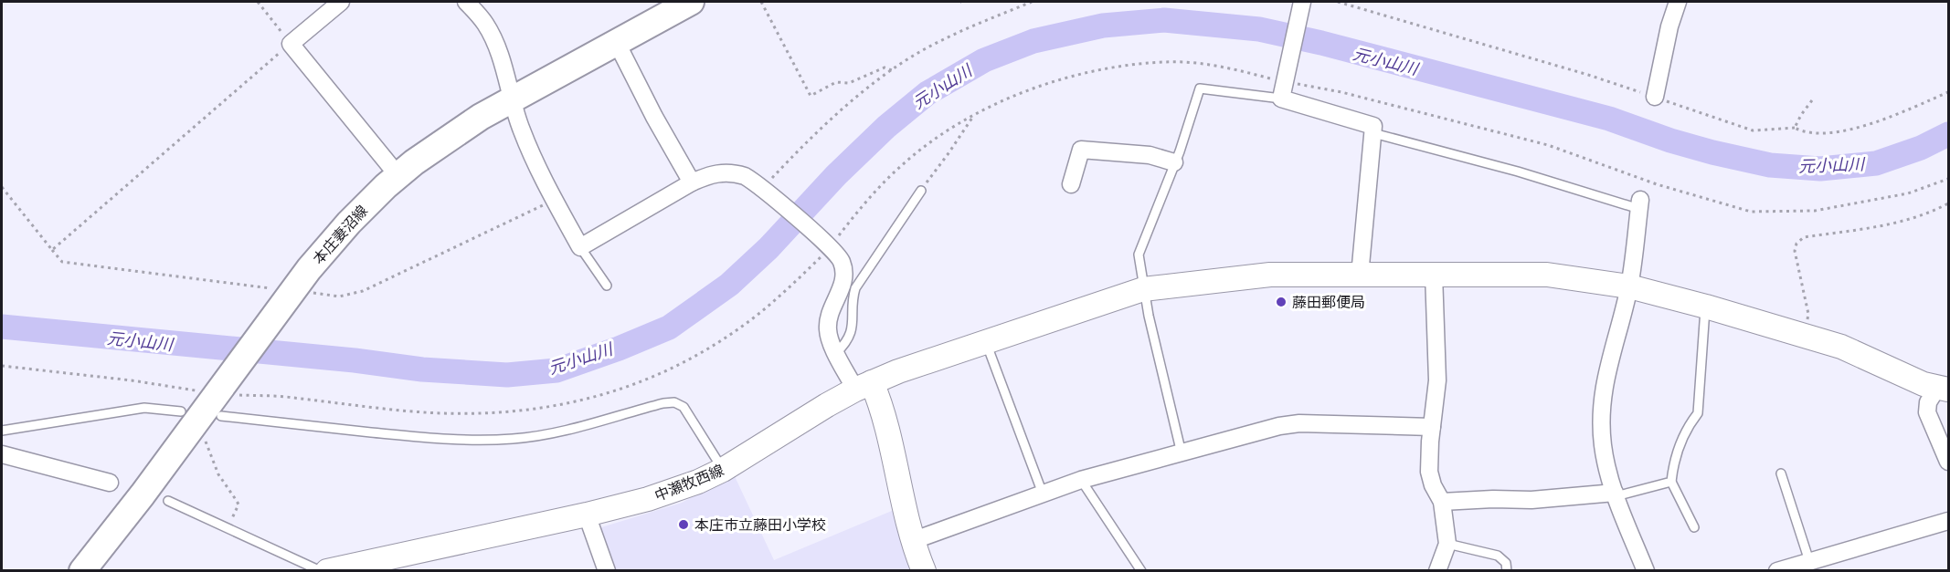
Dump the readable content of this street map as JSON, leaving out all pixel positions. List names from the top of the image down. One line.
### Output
{"streets":{"main road":["本庄妻沼線"],"street":["中瀬牧西線"]},"water":["元小山川"],"places":["藤田郵便局","本庄市立藤田小学校"]}
